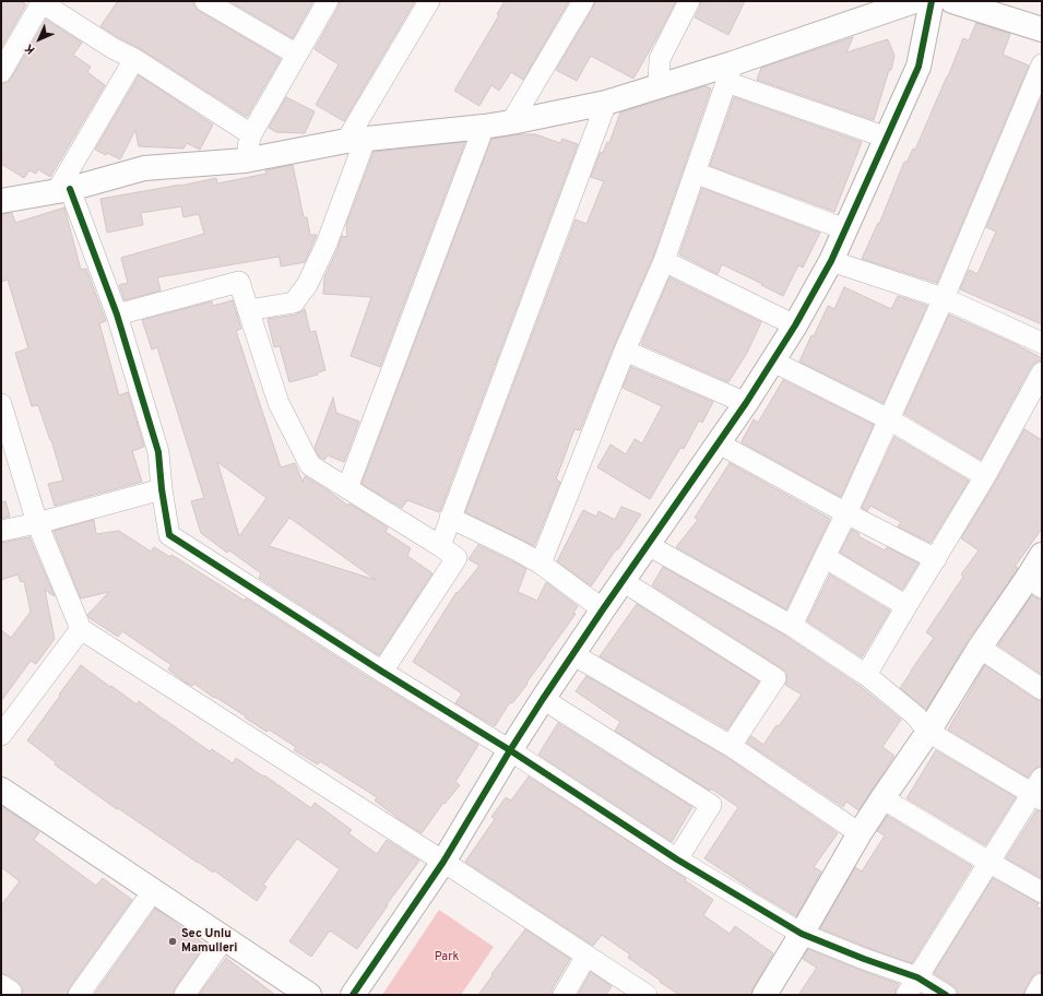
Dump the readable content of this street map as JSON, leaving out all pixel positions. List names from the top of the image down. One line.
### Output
{"parks":["Park"],"places":["Sec Unlu Mamulleri"],"north":"bottom left"}
